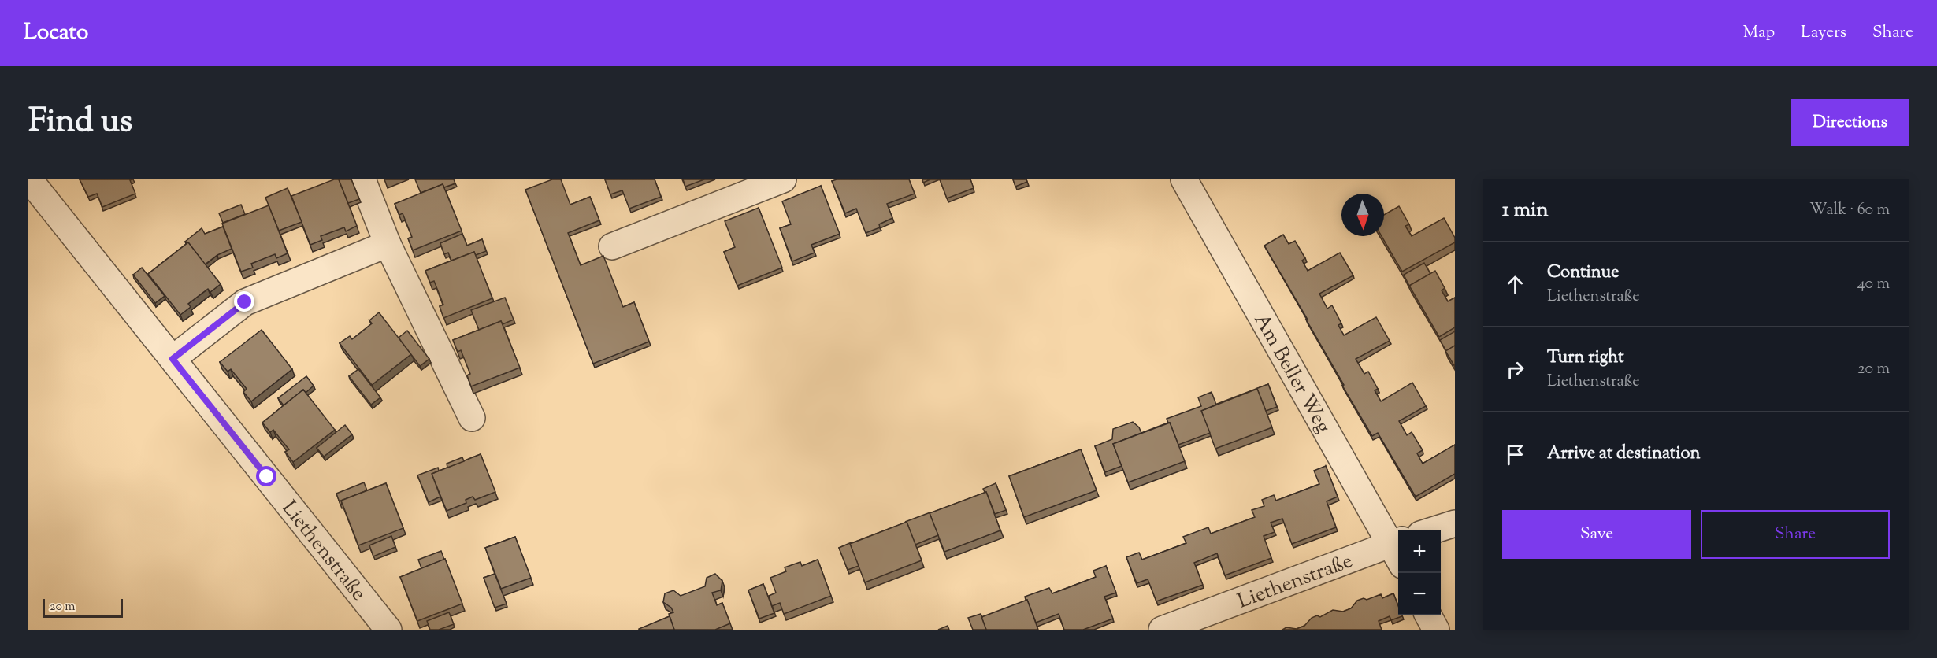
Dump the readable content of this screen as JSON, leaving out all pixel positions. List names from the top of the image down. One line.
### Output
{"streets":{"street":["Am Beller Weg","Liethenstraße"]},"crossings":[["Am Beller Weg","Liethenstraße"]],"scale_bar":"20 m","north":"bottom","page":{"header":"Locato","nav":["Map","Layers","Share"],"title":"Find us","buttons":["Directions",["Save","Share"]],"heading":["1 min","Walk · 60 m"],"list":[["Continue","Liethenstraße","40 m"],["Turn right","Liethenstraße","20 m"],"Arrive at destination"],"map_buttons":["+","−"],"scale":"20 m"}}
